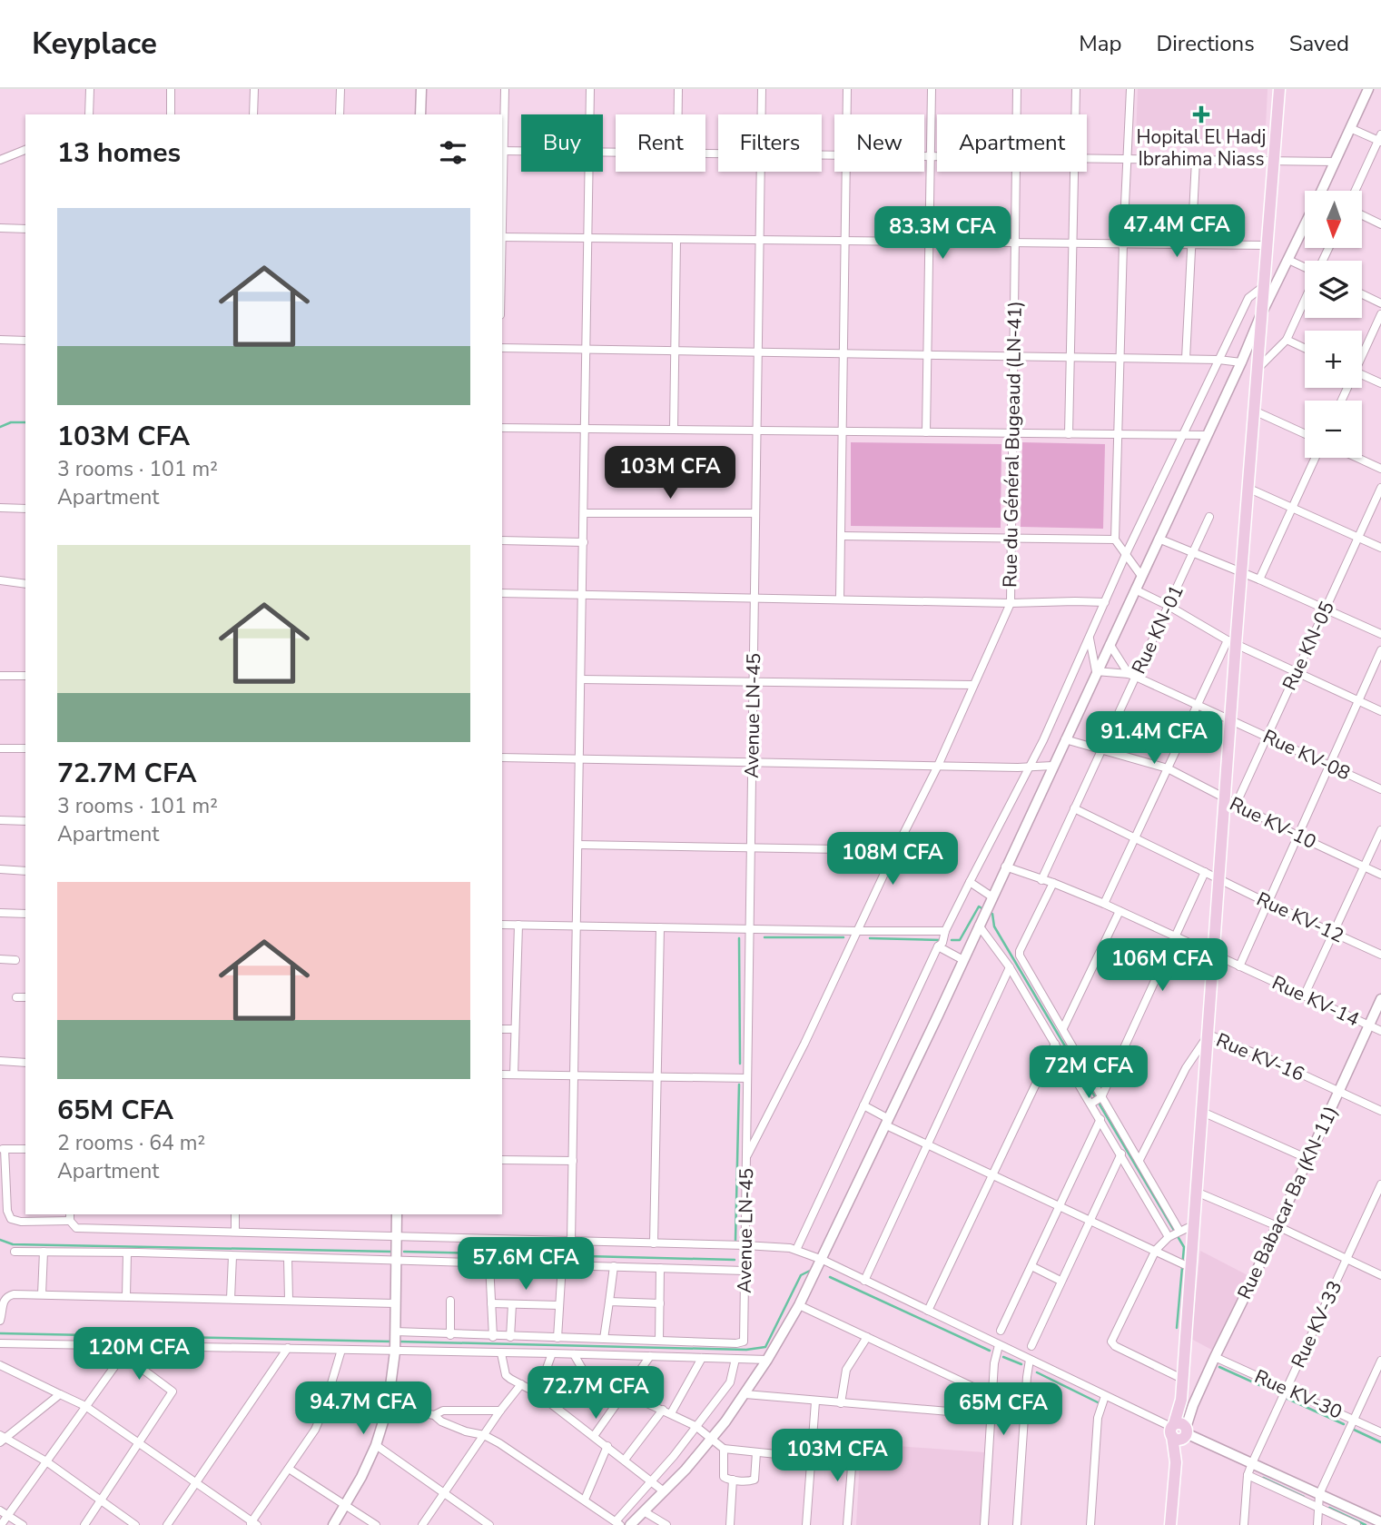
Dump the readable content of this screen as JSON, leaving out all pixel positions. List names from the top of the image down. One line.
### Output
{"streets":{"street":["Rue du Général Bugeaud (LN-41)","Rue KN-01","Rue KN-05","Avenue LN-45","Rue KV-08","Rue KV-10","Rue KV-12","Rue KV-14","Rue KV-16","Rue Babacar Ba (KN-11)","Rue KV-33","Rue KV-30"]},"crossings":[["Rue du Général Bugeaud (LN-41)","Avenue LN-45"],["Rue KN-01","Rue KV-08"],["Rue KN-01","Rue KV-10"],["Rue KN-01","Rue KV-12"],["Rue KN-01","Rue KV-14"],["Rue KN-05","Rue KV-08"],["Rue KN-05","Rue KV-10"],["Rue KV-14","Rue Babacar Ba (KN-11)"],["Rue KV-16","Rue Babacar Ba (KN-11)"],["Rue Babacar Ba (KN-11)","Rue KV-30"],["Rue KV-33","Rue KV-30"]],"places":{"health":["Hopital El Hadj Ibrahima Niass"]},"north":"bottom","page":{"header":"Keyplace","nav":["Map","Directions","Saved"],"chip":["Buy","Rent","Filters","New","Apartment"],"heading":"13 homes","map_buttons":["+","−"],"list":[{"name":"103M CFA","note":"3 rooms · 101 m² · Apartment"},{"name":"72.7M CFA","note":"3 rooms · 101 m² · Apartment"},{"name":"65M CFA","note":"2 rooms · 64 m² · Apartment"}],"price":["47.4M CFA","83.3M CFA","103M CFA","91.4M CFA","108M CFA","106M CFA","72M CFA","57.6M CFA","120M CFA","72.7M CFA","94.7M CFA","65M CFA","103M CFA"]}}
